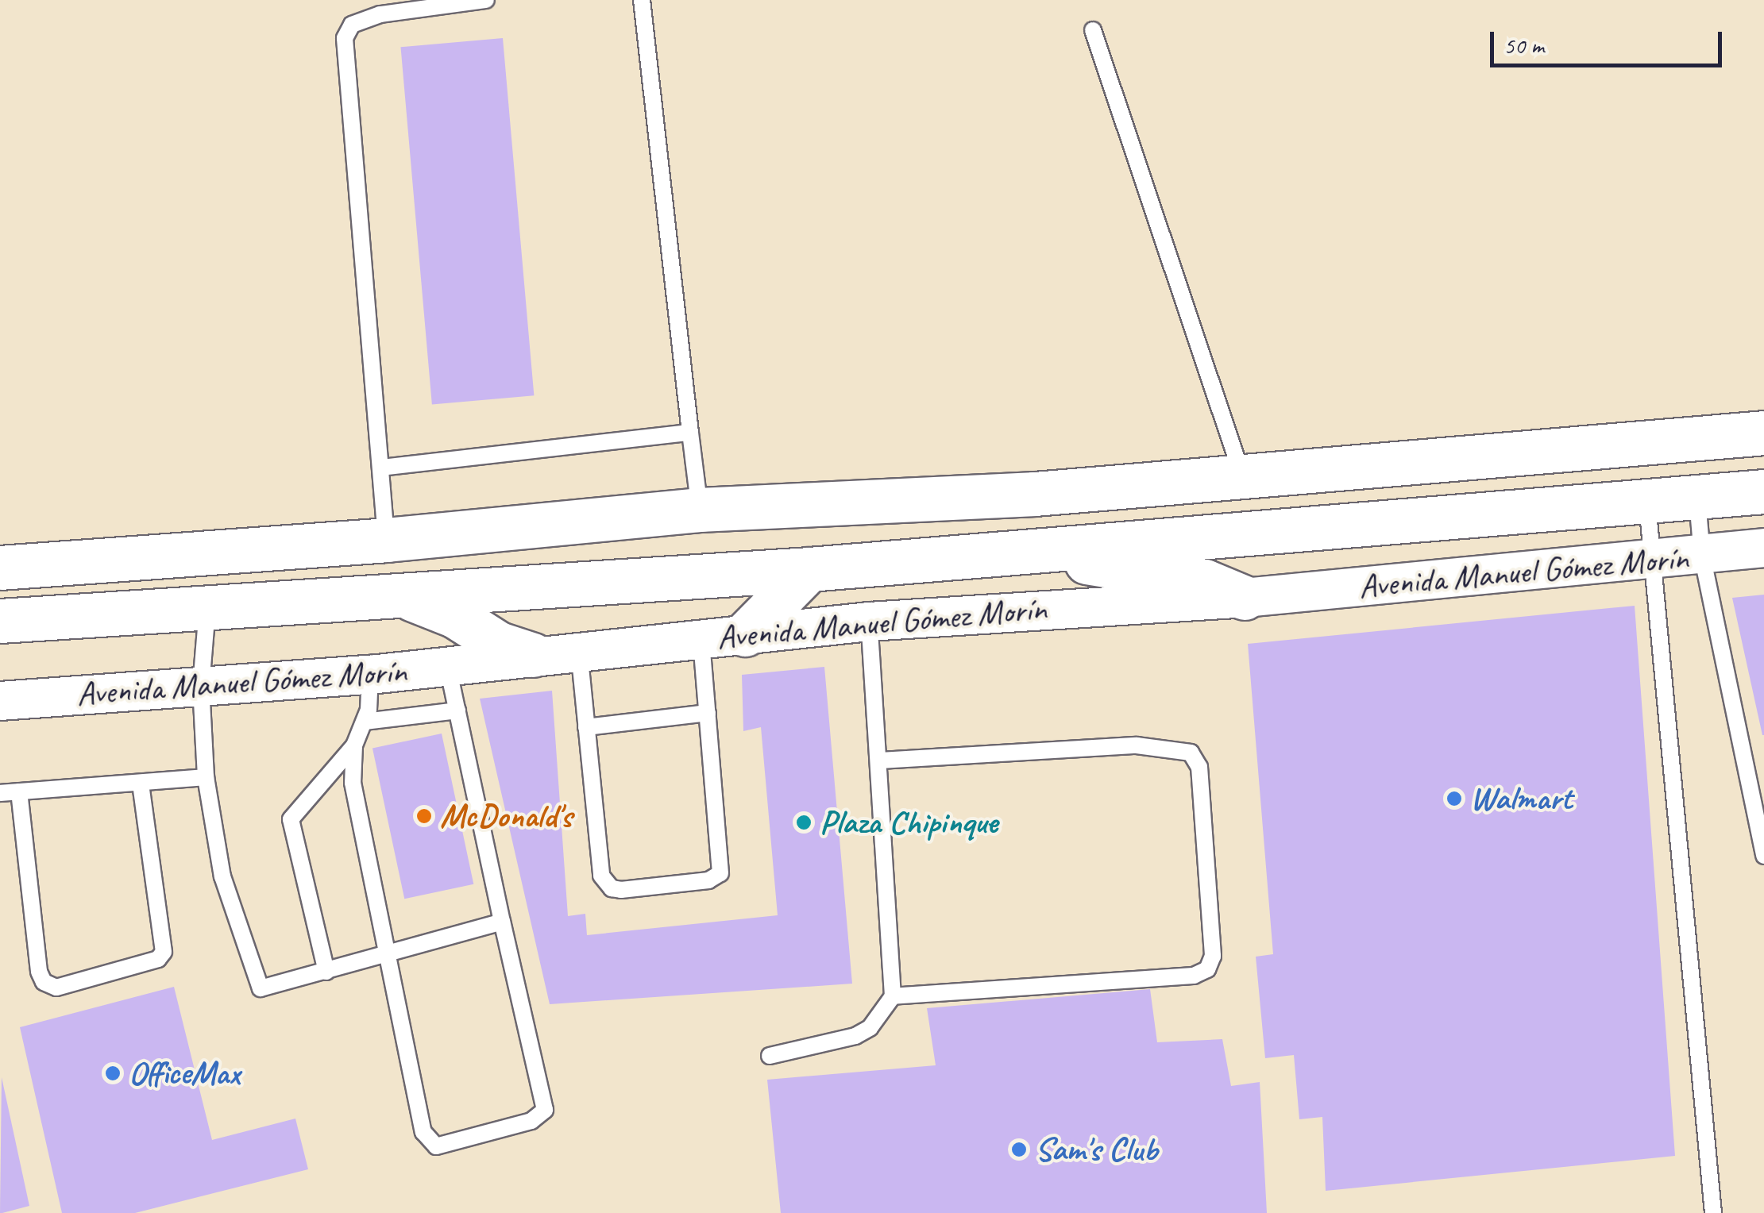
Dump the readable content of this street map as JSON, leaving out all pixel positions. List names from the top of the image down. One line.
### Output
{"streets":{"main road":["Avenida Manuel Gómez Morín"]},"places":["Walmart","McDonald's","Plaza Chipinque","OfficeMax","Sam's Club"],"scale_bar":"50 m"}
